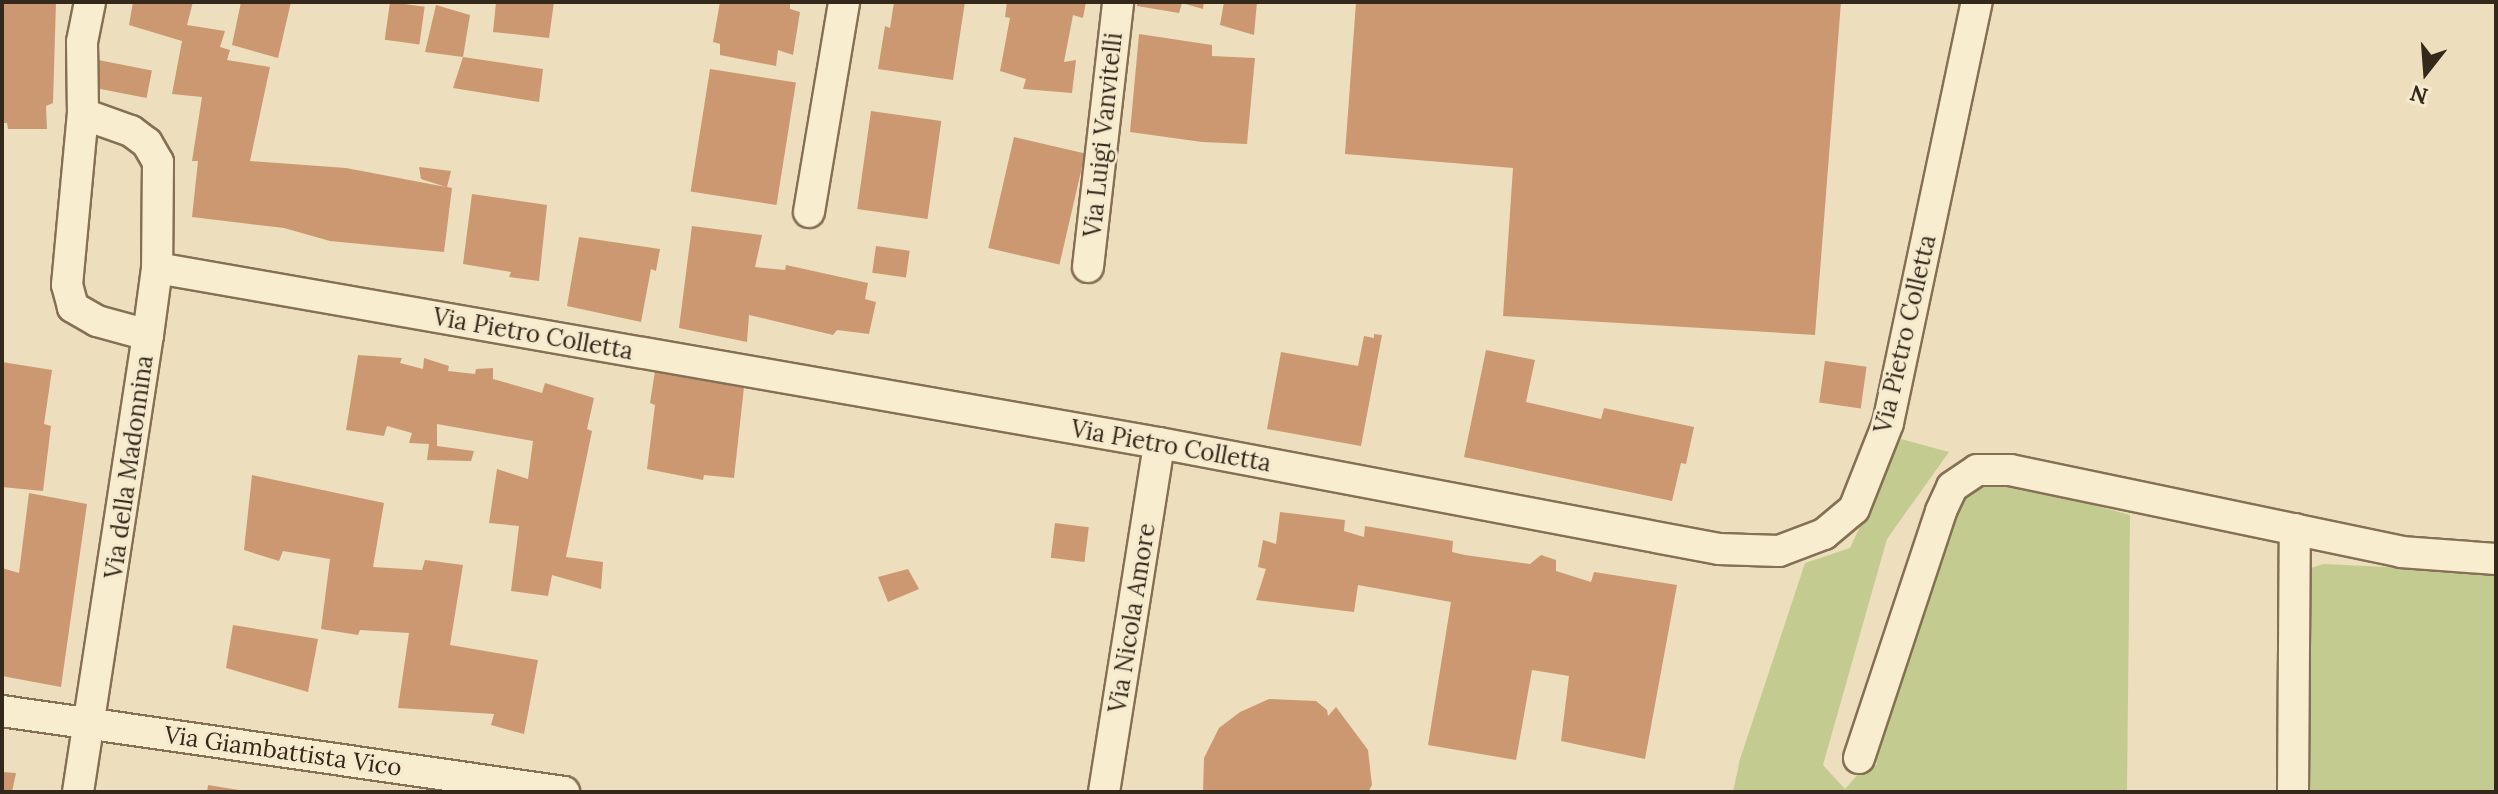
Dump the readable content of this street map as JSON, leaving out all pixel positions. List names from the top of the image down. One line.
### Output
{"streets":{"street":["Via Luigi Vanvitelli","Via Pietro Colletta","Via della Madonnina","Via Nicola Amore","Via Giambattista Vico"]},"crossings":[["Via Pietro Colletta","Via Nicola Amore"],["Via della Madonnina","Via Giambattista Vico"]],"north":"bottom"}
